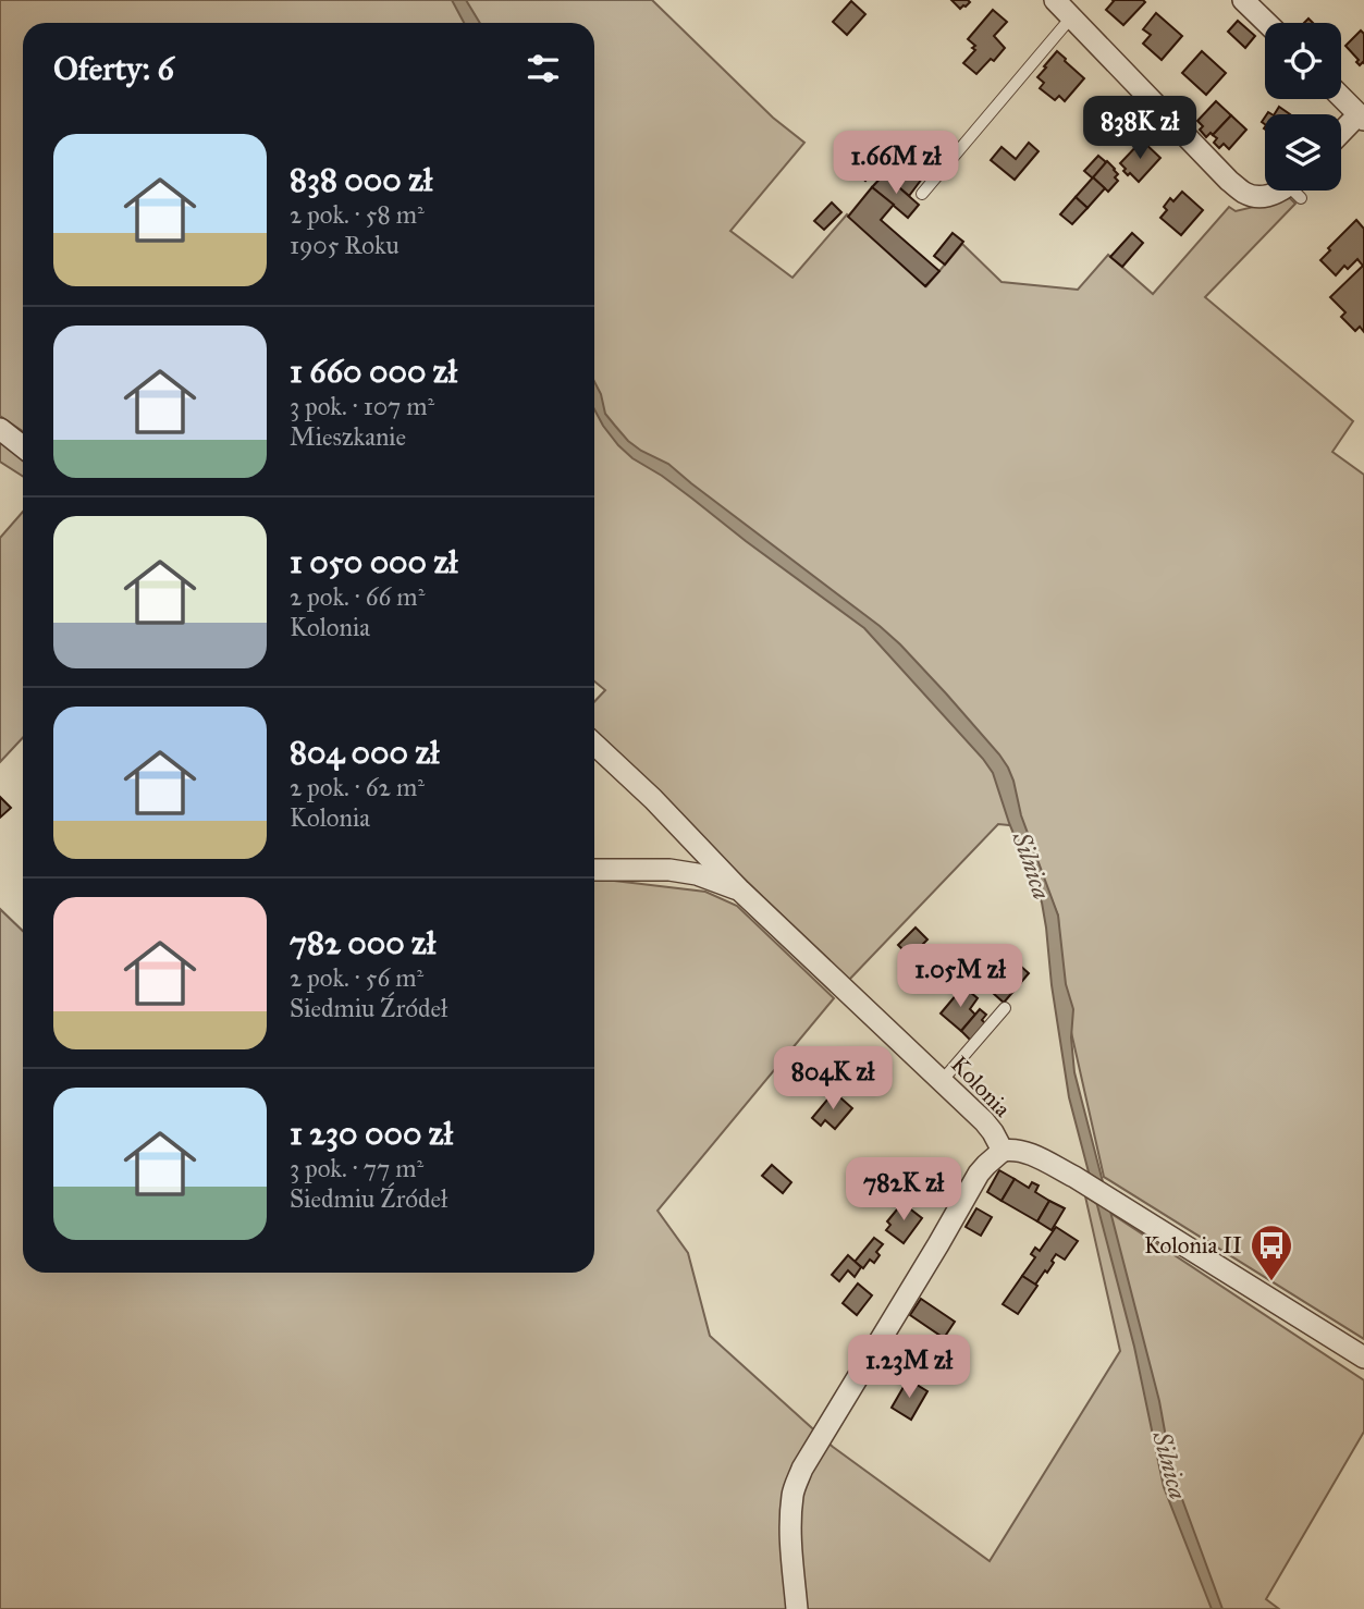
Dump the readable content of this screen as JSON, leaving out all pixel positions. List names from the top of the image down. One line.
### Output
{"streets":{"street":["Kolonia"]},"water":["Silnica"],"places":{"bus stop":["Kolonia II"]},"page":{"heading":"Oferty: 6","price":["838K zł","1.66M zł","1.05M zł","804K zł","782K zł","1.23M zł"],"list":[{"name":"838 000 zł","note":"2 pok. · 58 m² · 1905 Roku"},{"name":"1 660 000 zł","note":"3 pok. · 107 m² · Mieszkanie"},{"name":"1 050 000 zł","note":"2 pok. · 66 m² · Kolonia"},{"name":"804 000 zł","note":"2 pok. · 62 m² · Kolonia"},{"name":"782 000 zł","note":"2 pok. · 56 m² · Siedmiu Źródeł"},{"name":"1 230 000 zł","note":"3 pok. · 77 m² · Siedmiu Źródeł"}]}}
